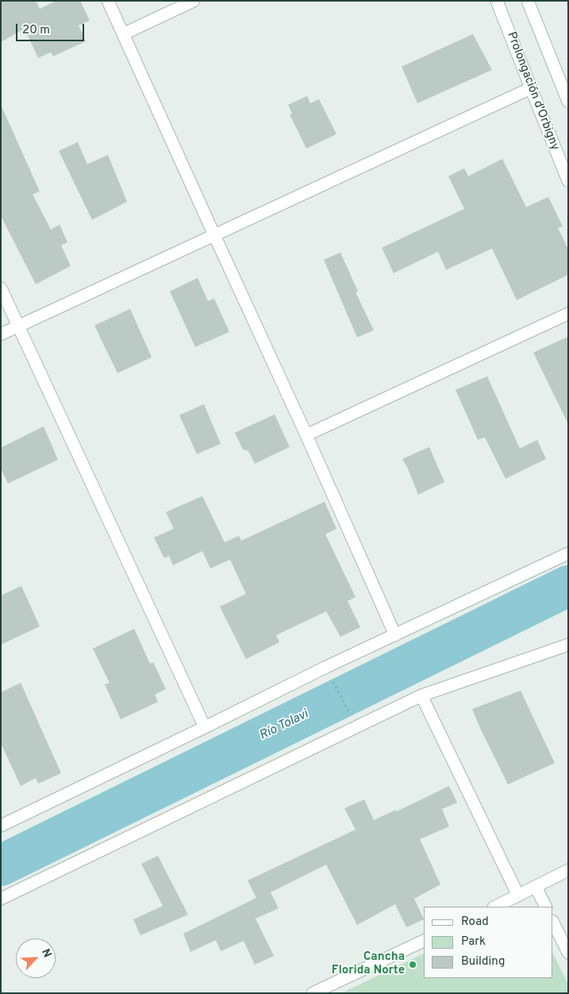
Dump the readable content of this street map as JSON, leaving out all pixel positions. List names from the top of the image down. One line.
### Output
{"streets":{"street":["Prolongación d'Orbigny"]},"water":["Río Tolavi"],"places":["Cancha Florida Norte"],"legend":["Road","Park","Building"],"scale_bar":"20 m","north":"top right"}
